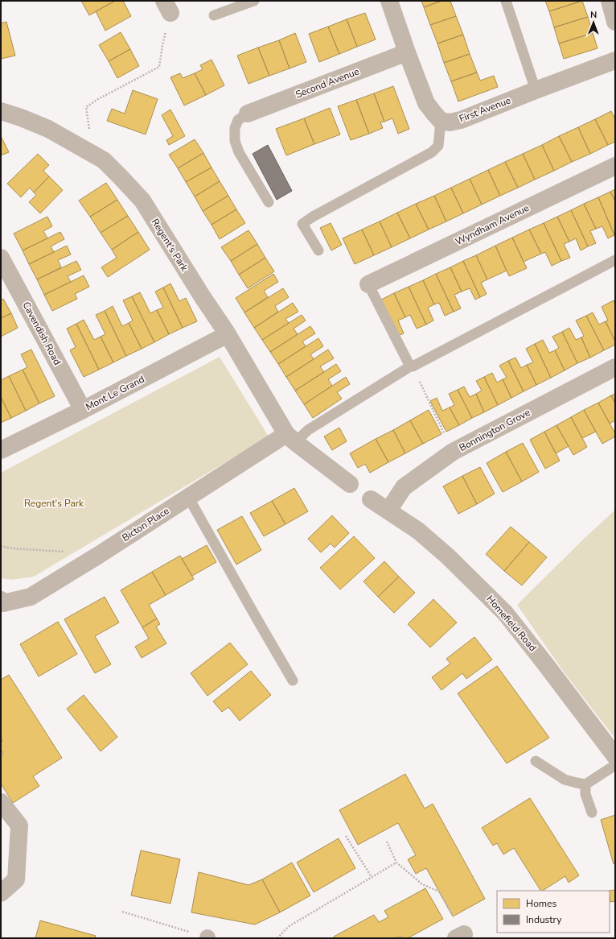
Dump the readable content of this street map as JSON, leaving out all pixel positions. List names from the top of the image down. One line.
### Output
{"streets":{"street":["Second Avenue","First Avenue","Wyndham Avenue","Regent's Park","Cavendish Road","Mont Le Grand","Bonnington Grove","Bicton Place","Homefield Road"]},"crossings":[["Regent's Park","Mont Le Grand"],["Regent's Park","Bicton Place"],["Cavendish Road","Mont Le Grand"],["Bonnington Grove","Homefield Road"]],"parks":["Regent's Park"],"legend":["Homes","Industry"],"north":"top"}
